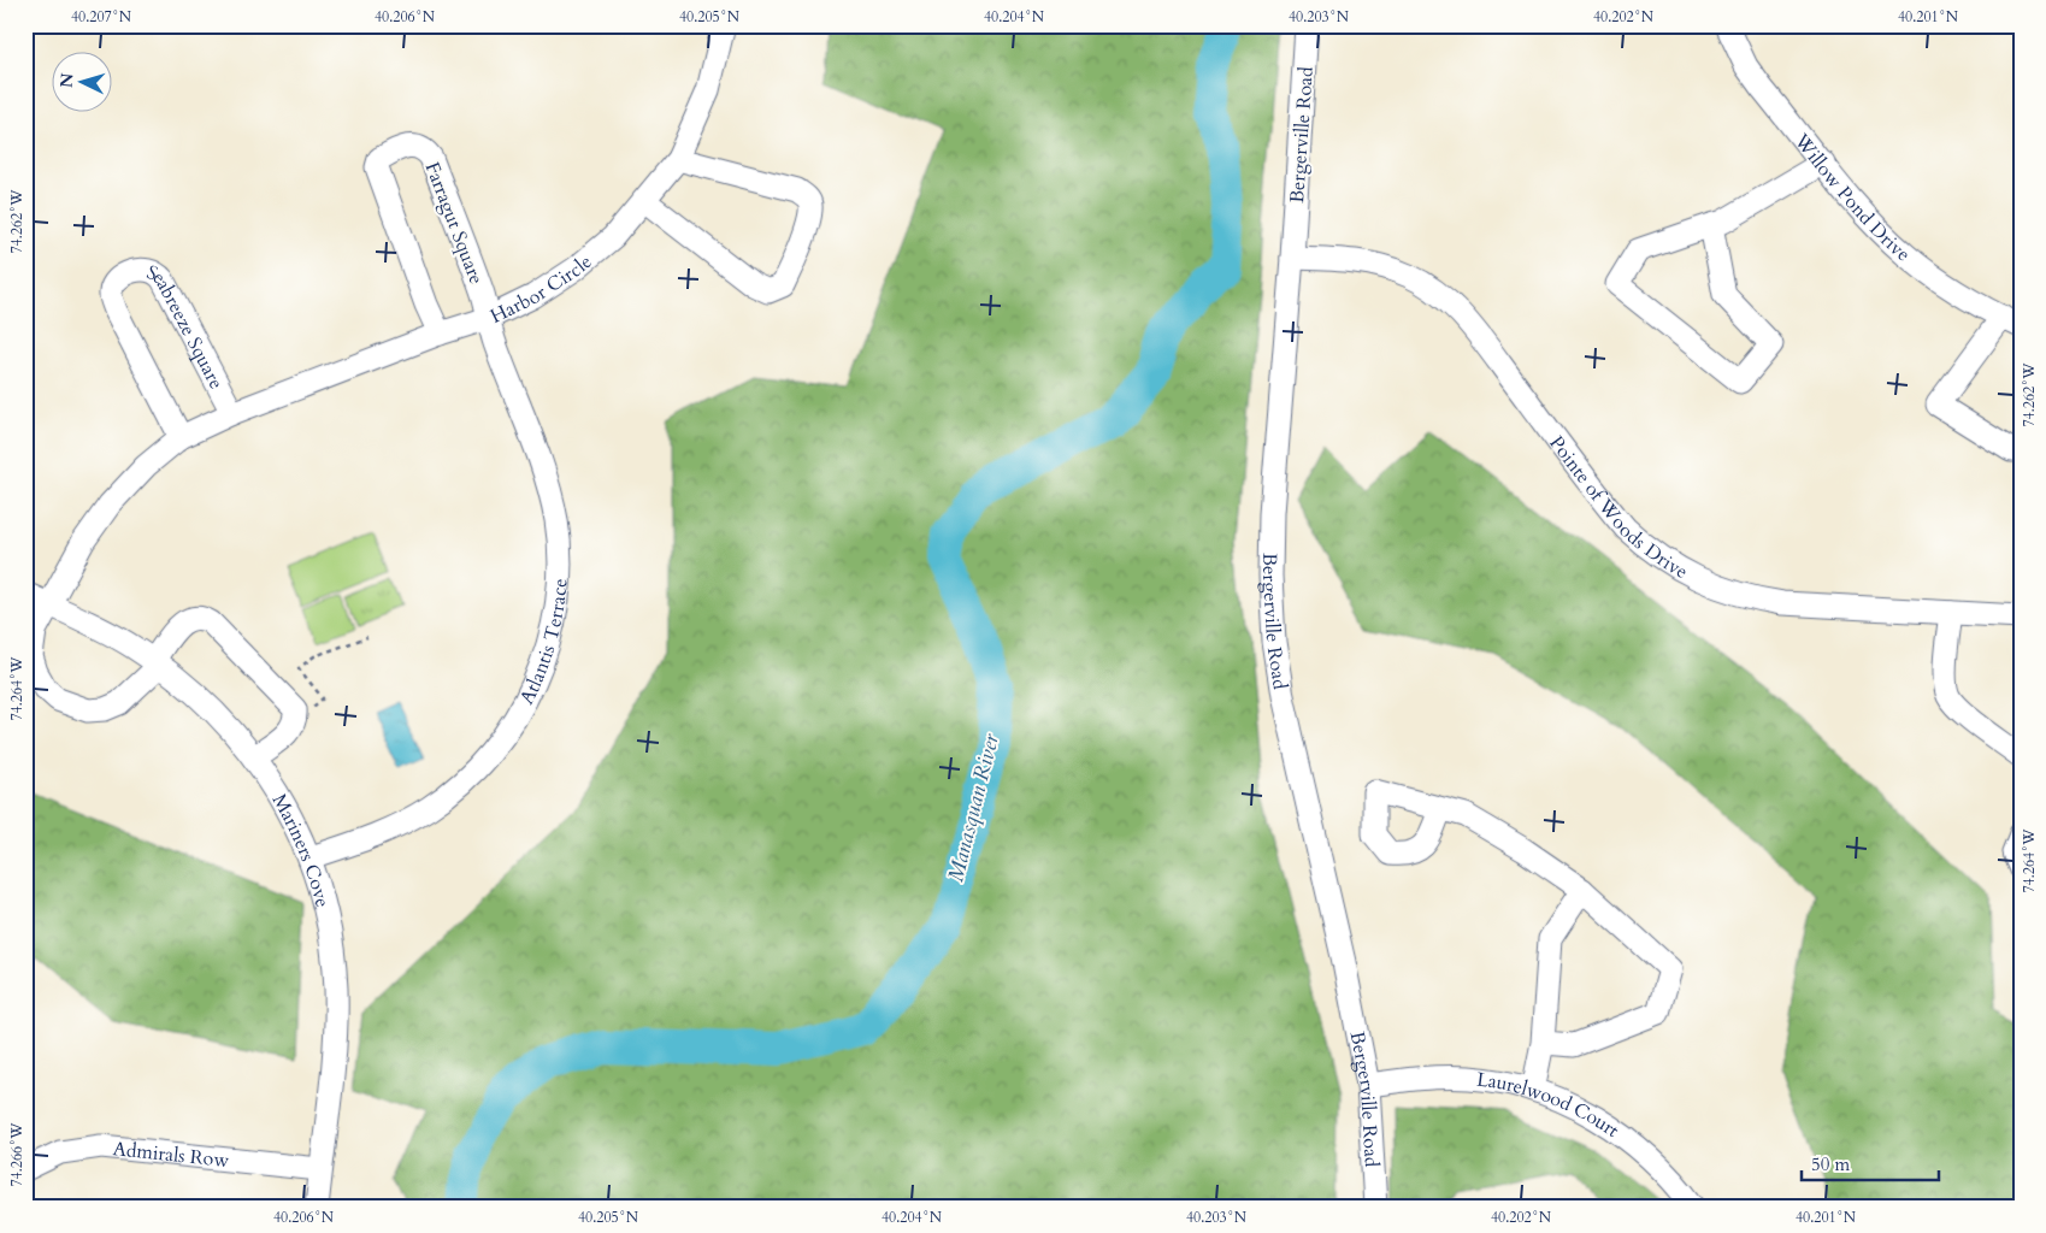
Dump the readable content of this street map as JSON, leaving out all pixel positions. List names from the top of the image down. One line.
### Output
{"streets":{"street":["Bergerville Road","Willow Pond Drive","Farragut Square","Harbor Circle","Seabreeze Square","Pointe of Woods Drive","Atlantis Terrace","Mariners Cove","Laurelwood Court","Admirals Row"]},"crossings":[["Bergerville Road","Pointe of Woods Drive"],["Bergerville Road","Laurelwood Court"],["Farragut Square","Harbor Circle"],["Farragut Square","Atlantis Terrace"],["Harbor Circle","Seabreeze Square"],["Harbor Circle","Atlantis Terrace"],["Atlantis Terrace","Mariners Cove"],["Mariners Cove","Admirals Row"]],"water":["Manasquan River"],"scale_bar":"50 m","north":"left","coordinates":["40.207°N","40.206°N","40.205°N","40.204°N","40.203°N","40.202°N","40.201°N","74.262°W","74.264°W","74.266°W"]}
